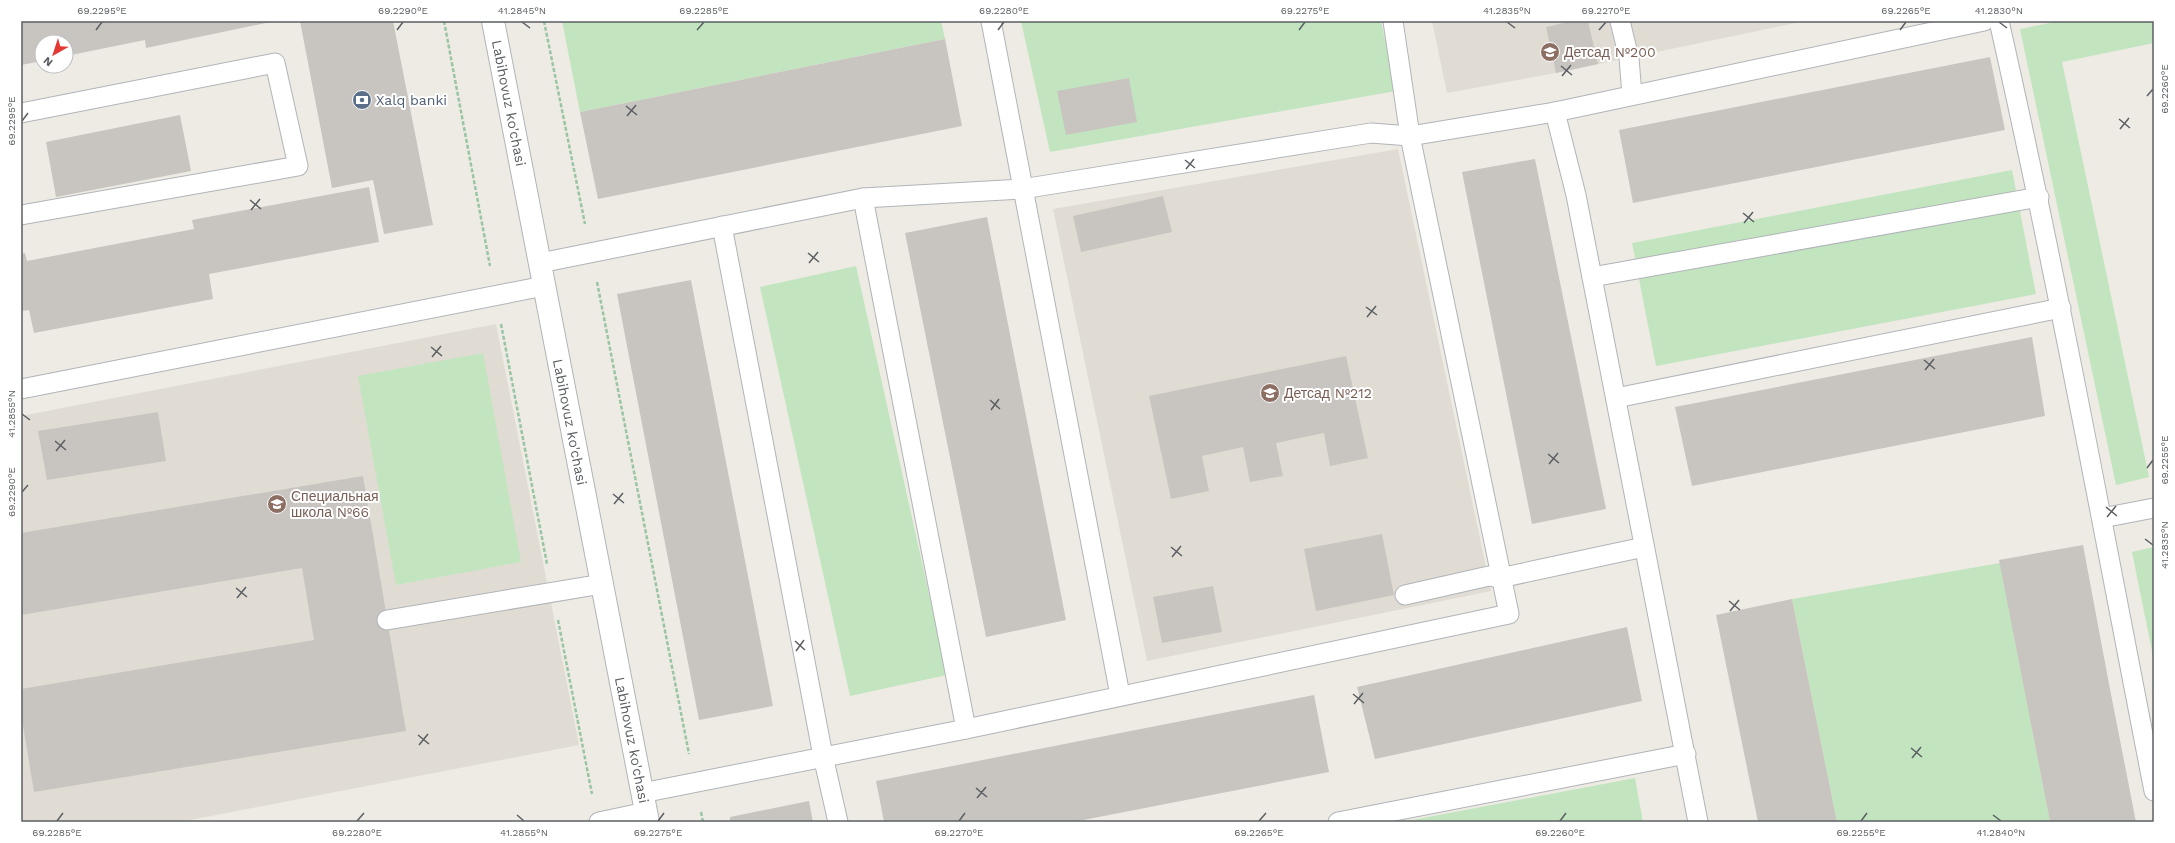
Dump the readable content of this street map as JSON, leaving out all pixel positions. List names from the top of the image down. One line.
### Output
{"streets":{"street":["Labihovuz ko'chasi"]},"places":{"school or university":["Детсад №200","Детсад №212","Специальная школа №66"],"bank":["Xalq banki"]},"north":"bottom left","coordinates":["69.2295°E","69.2290°E","41.2845°N","69.2285°E","69.2280°E","69.2275°E","41.2835°N","69.2270°E","69.2265°E","41.2830°N","69.2260°E","41.2855°N","69.2255°E","41.2840°N"]}
